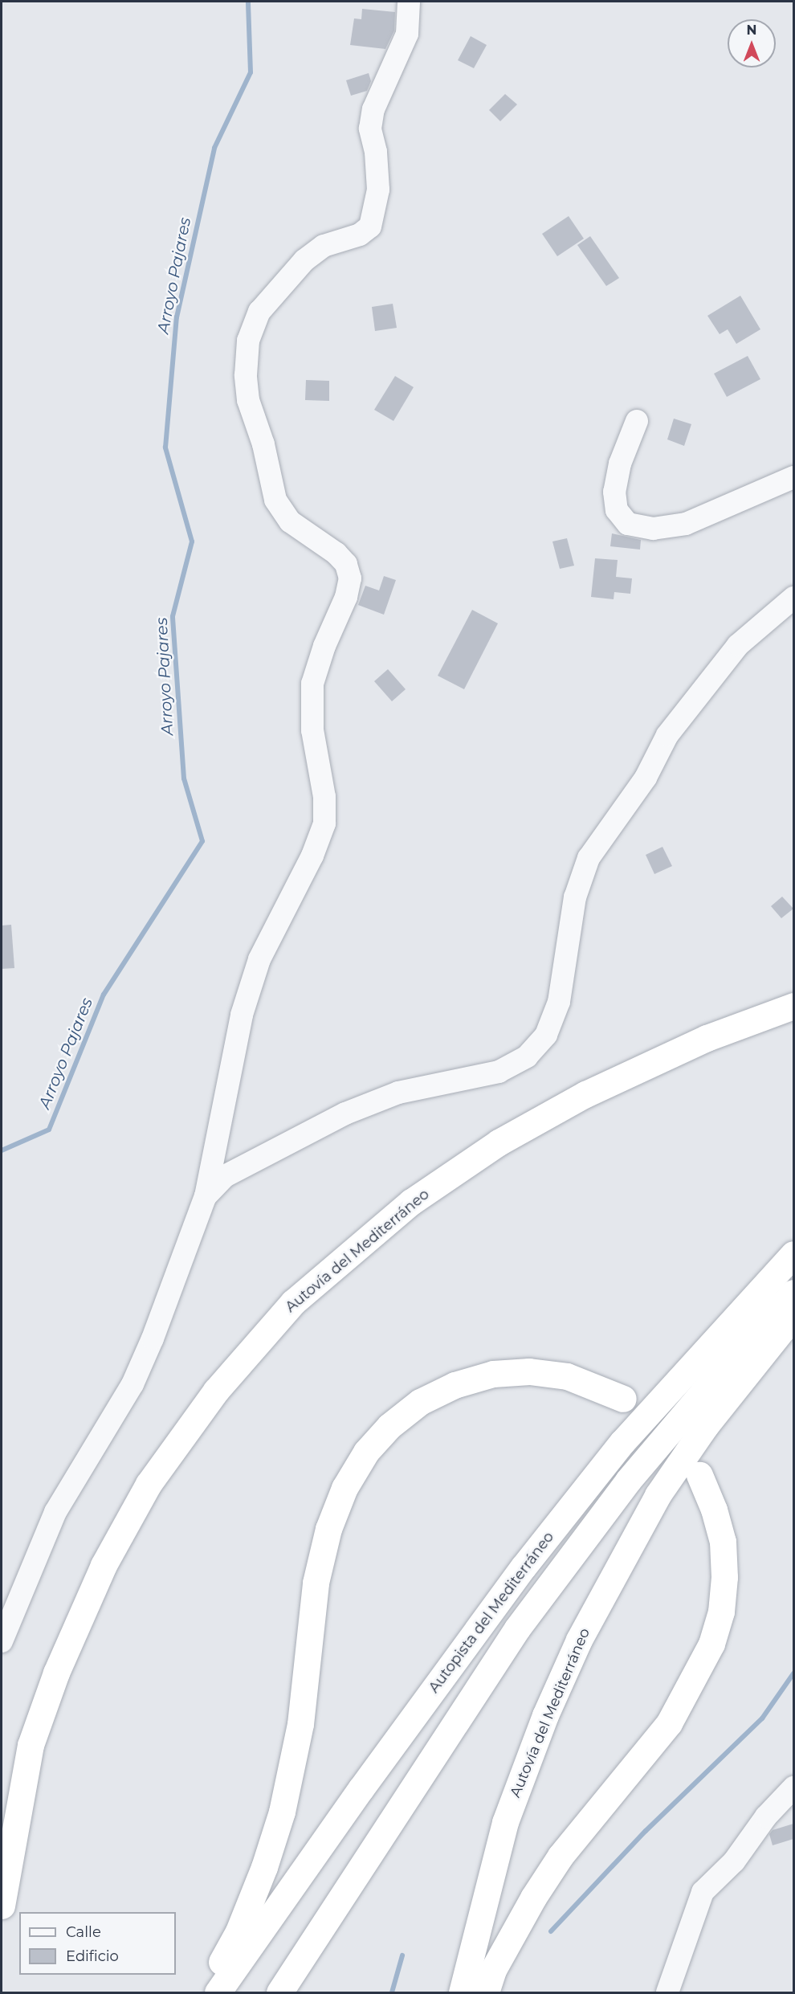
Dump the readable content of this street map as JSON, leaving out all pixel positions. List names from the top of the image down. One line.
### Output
{"streets":{"highway":["Autovía del Mediterráneo","Autopista del Mediterráneo"]},"water":["Arroyo Pajares"],"legend":["Calle","Edificio"],"north":"top"}
